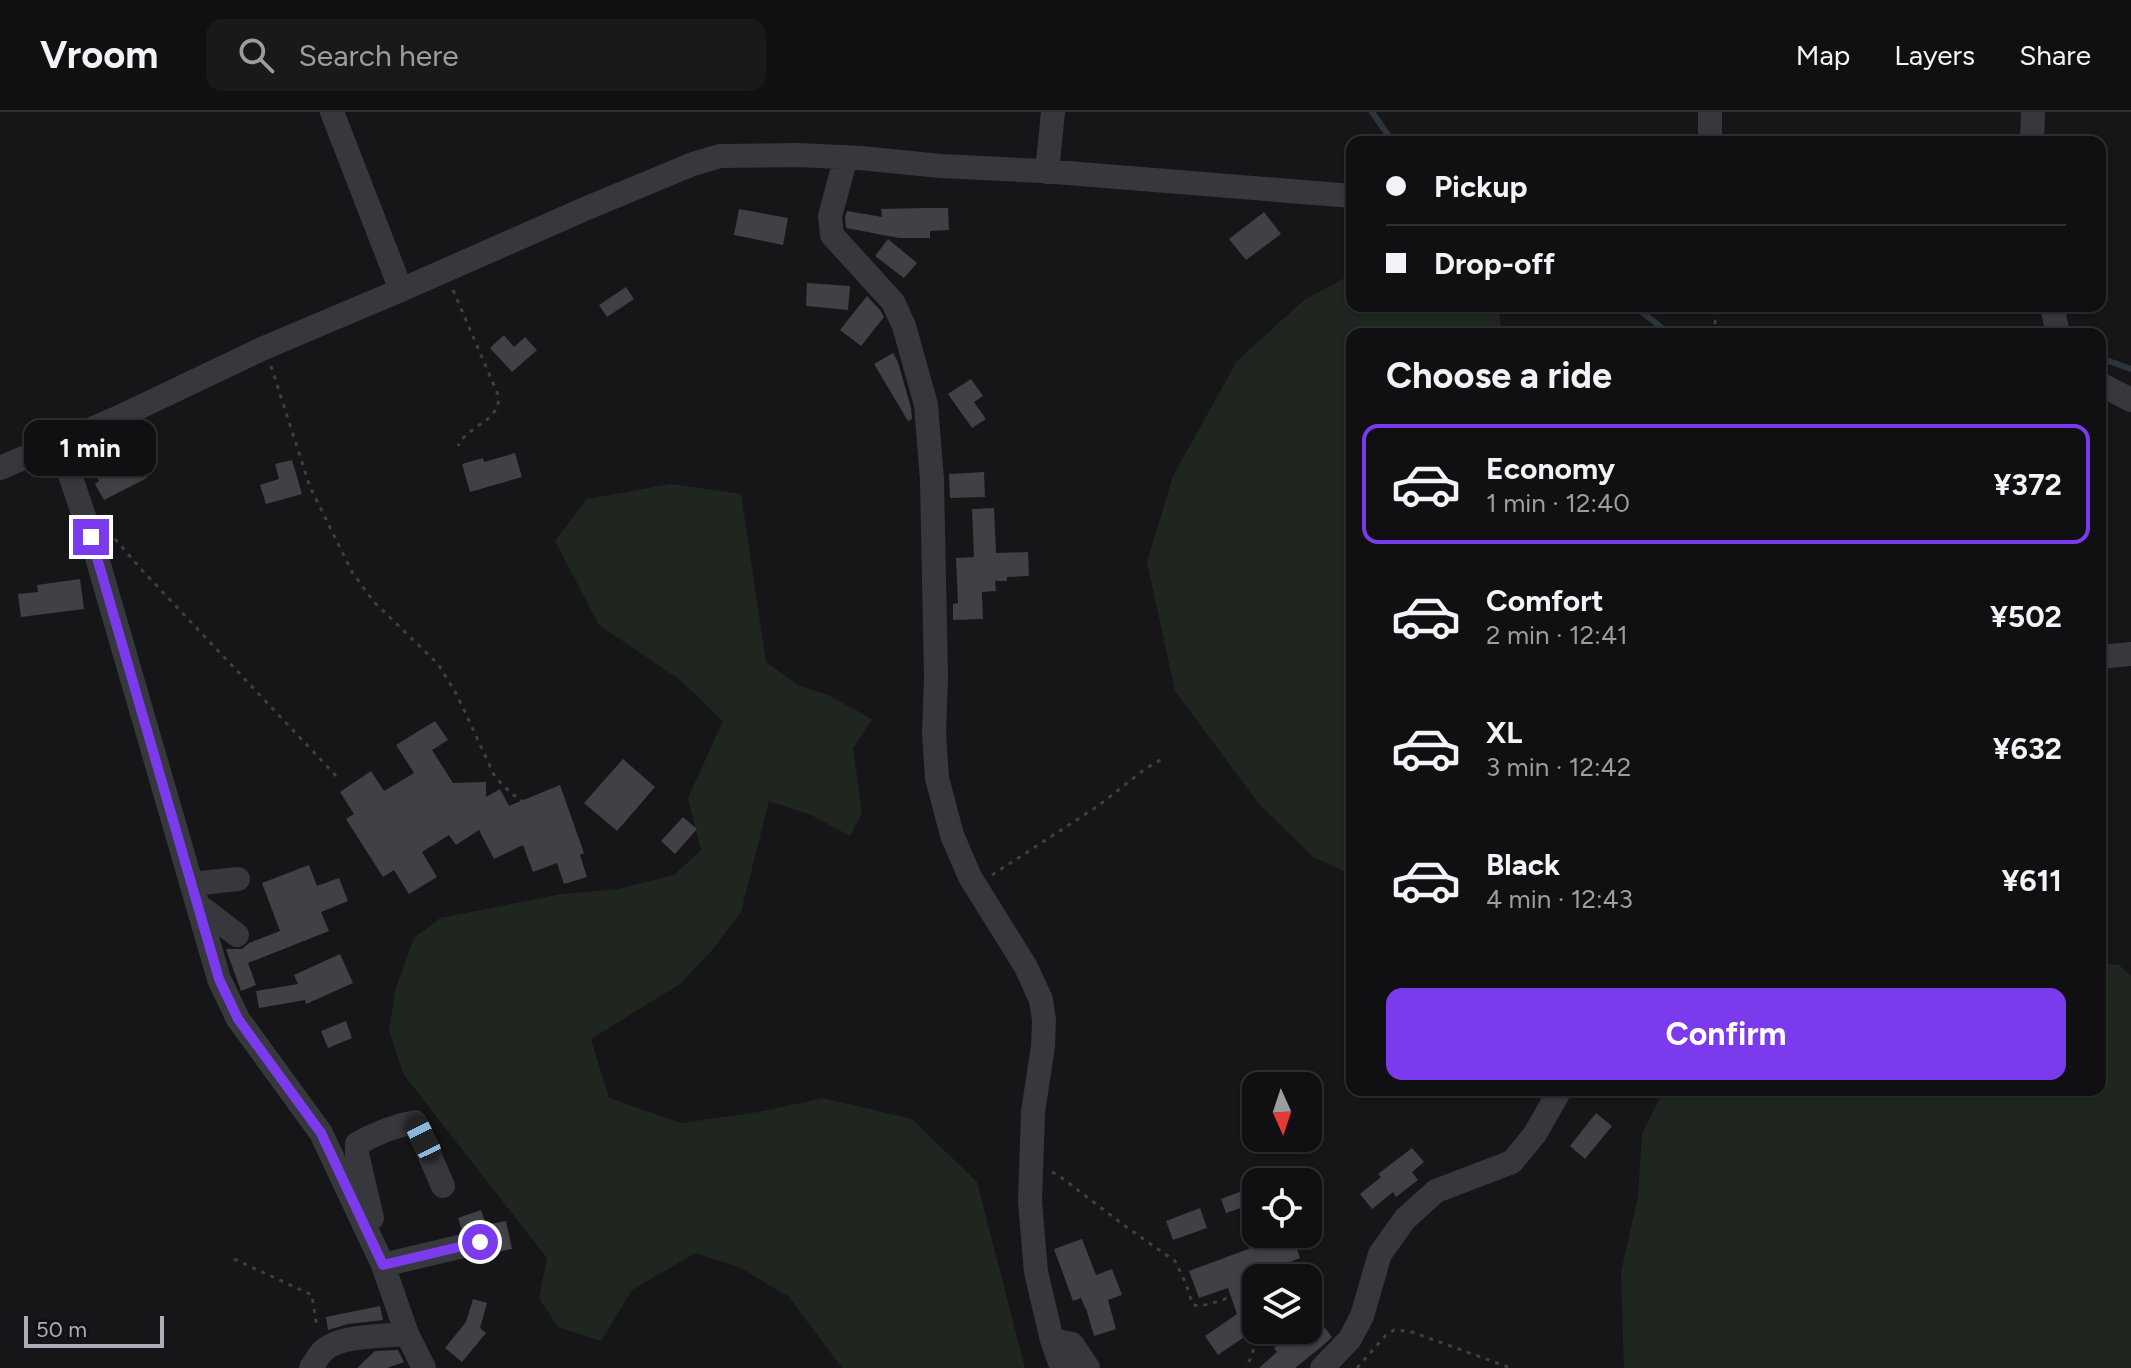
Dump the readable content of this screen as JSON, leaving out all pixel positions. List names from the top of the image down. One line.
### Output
{"scale_bar":"50 m","north":"bottom","page":{"header":"Vroom","search":"Search here","nav":["Map","Layers","Share"],"banner":["Pickup","Drop-off"],"heading":"Choose a ride","bubble":"1 min","list":[{"name":"Economy","note":"1 min · 12:40","value":"¥372"},{"name":"Comfort","note":"2 min · 12:41","value":"¥502"},{"name":"XL","note":"3 min · 12:42","value":"¥632"},{"name":"Black","note":"4 min · 12:43","value":"¥611"}],"buttons":"Confirm","scale":"50 m"}}
